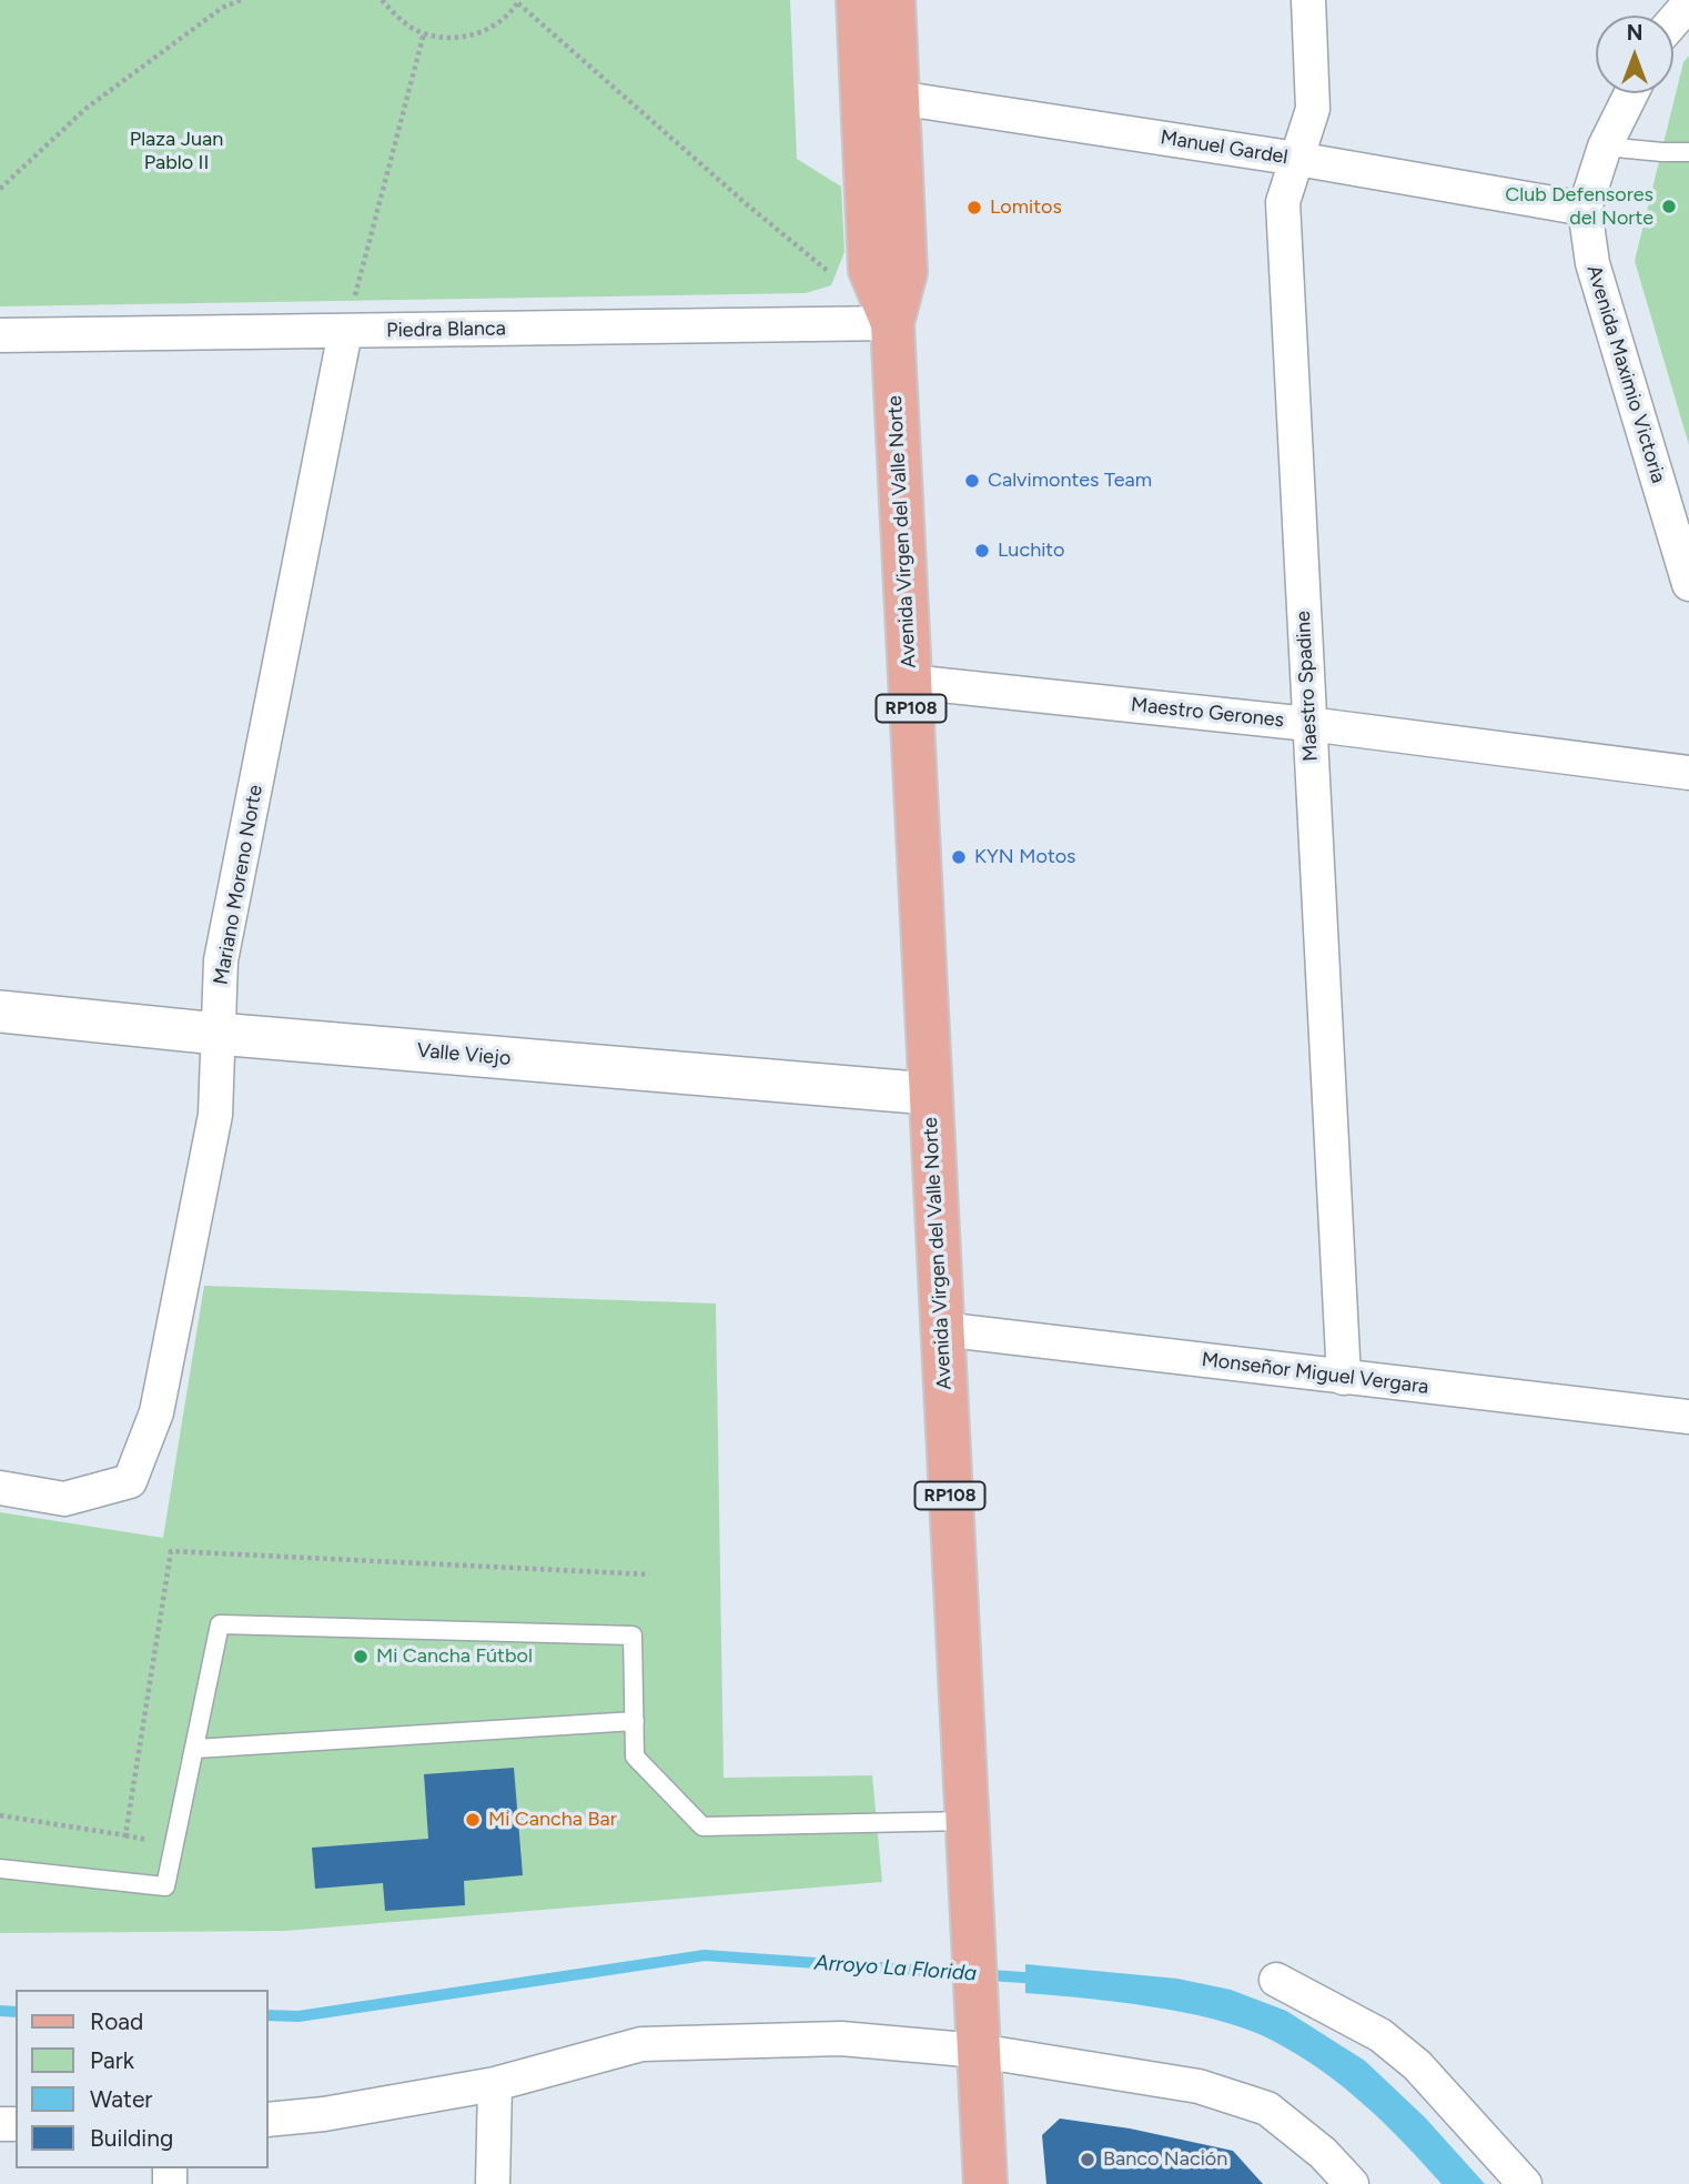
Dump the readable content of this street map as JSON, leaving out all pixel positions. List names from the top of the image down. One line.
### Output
{"streets":{"main road":["Avenida Virgen del Valle Norte","RP108"],"street":["Manuel Gardel","Piedra Blanca","Avenida Maximio Victoria","Maestro Spadine","Maestro Gerones","Mariano Moreno Norte","Valle Viejo","Monseñor Miguel Vergara"]},"crossings":[["Manuel Gardel","Avenida Maximio Victoria"],["Manuel Gardel","Avenida Virgen del Valle Norte"],["Manuel Gardel","Maestro Spadine"],["Piedra Blanca","Avenida Virgen del Valle Norte"],["Piedra Blanca","Mariano Moreno Norte"],["Avenida Virgen del Valle Norte","Maestro Gerones"],["Avenida Virgen del Valle Norte","Valle Viejo"],["Avenida Virgen del Valle Norte","Monseñor Miguel Vergara"],["Maestro Spadine","Maestro Gerones"],["Maestro Spadine","Monseñor Miguel Vergara"],["Mariano Moreno Norte","Valle Viejo"]],"water":["Arroyo La Florida"],"parks":["Plaza Juan Pablo II"],"places":["Club Defensores del Norte","Lomitos","Calvimontes Team","Luchito","KYN Motos","Mi Cancha Fútbol","Mi Cancha Bar","Banco Nación"],"legend":["Road","Park","Water","Building"],"north":"top"}
